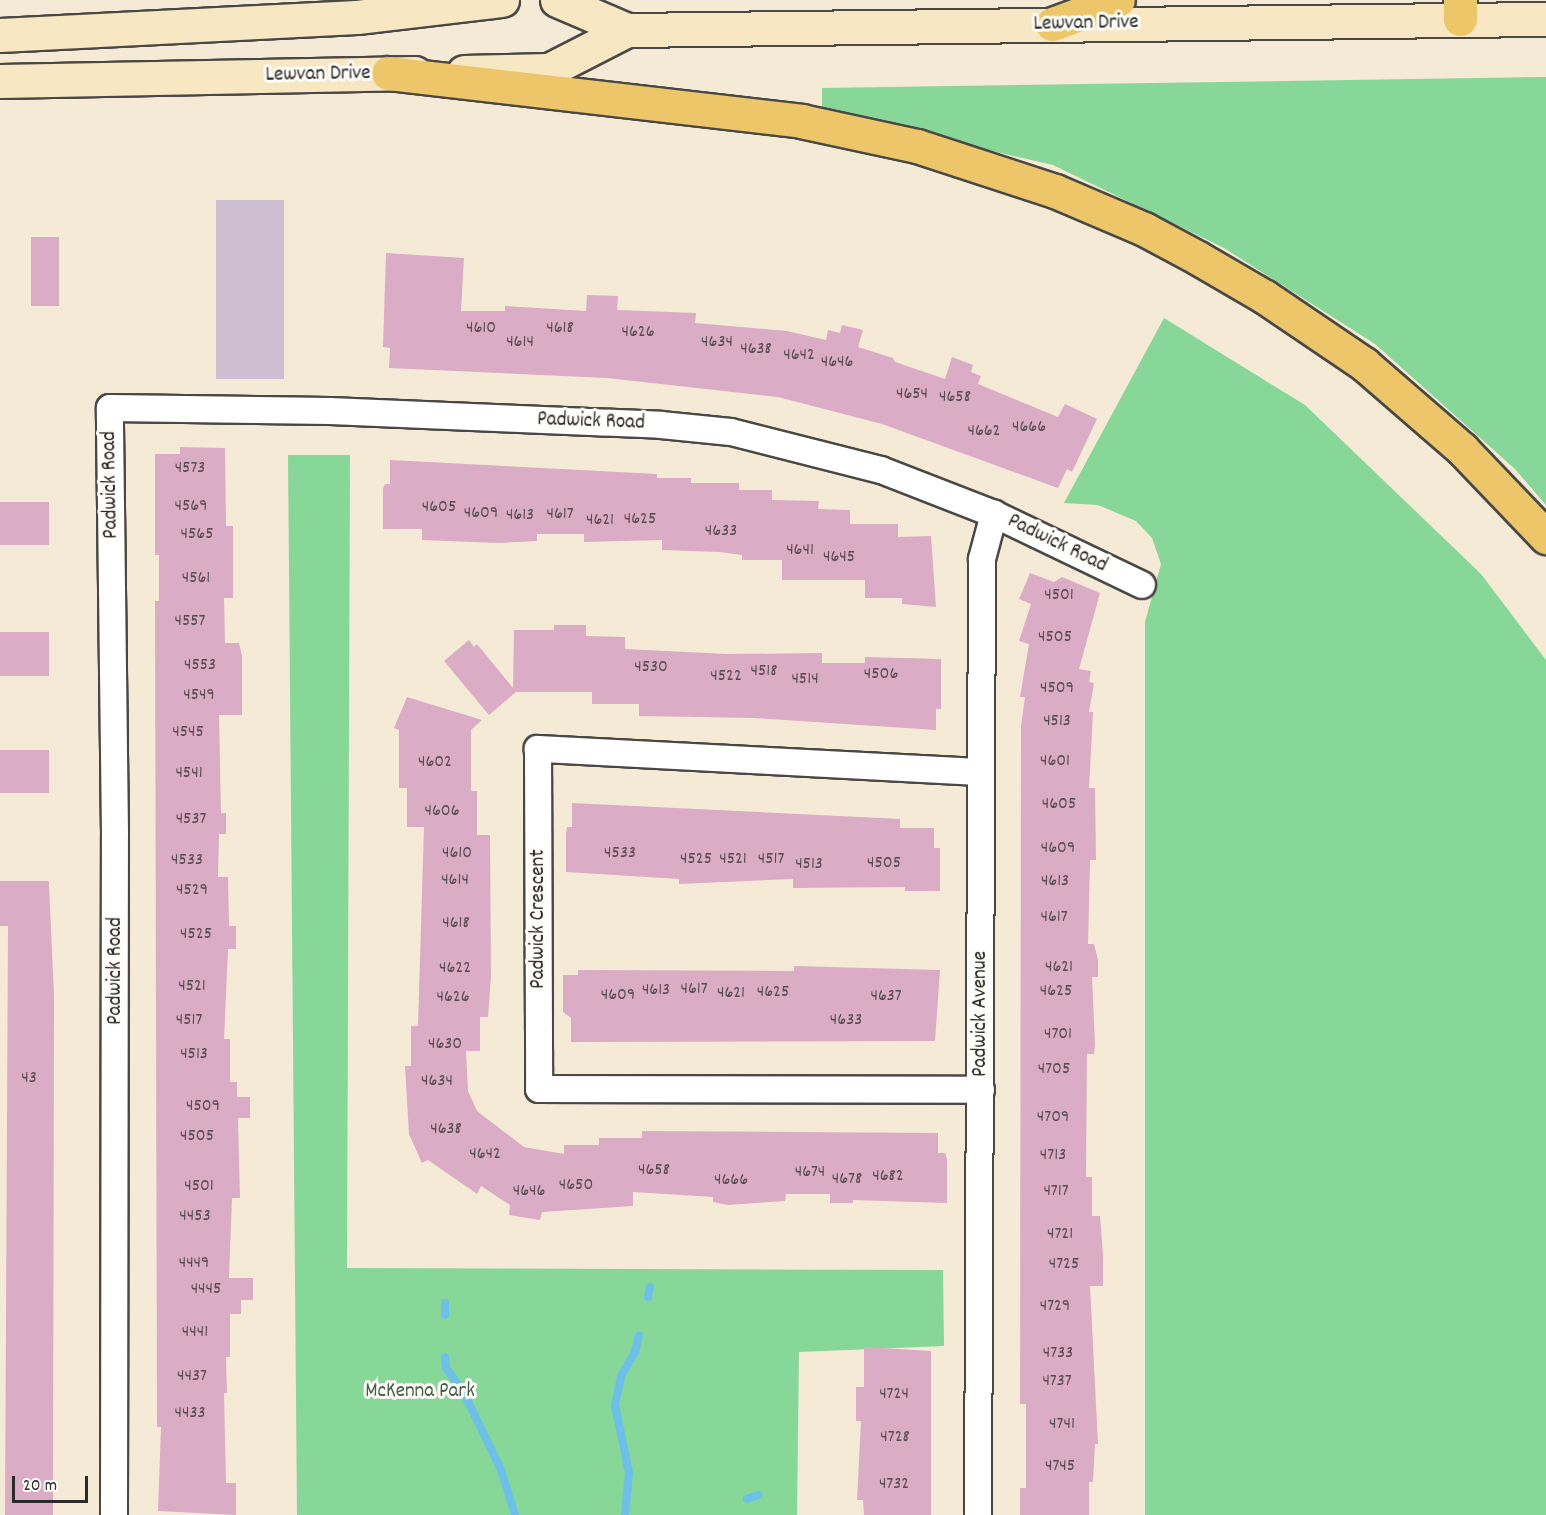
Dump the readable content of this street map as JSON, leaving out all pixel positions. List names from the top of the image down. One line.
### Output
{"streets":{"main road":["Lewvan Drive"],"street":["Padwick Road","Padwick Crescent","Padwick Avenue"]},"crossings":[["Padwick Road","Padwick Avenue"],["Padwick Crescent","Padwick Avenue"]],"parks":["McKenna Park"],"house_numbers":["4610","4618","4626","4614","4634","4638","4642","4646","4654","4658","4666","4662","4573","4569","4605","4609","4617","4613","4625","4621","4633","4565","4641","4645","4561","4501","4557","4505","4553","4530","4518","4506","4522","4514","4509","4549","4513","4545","4601","4602","4541","4605","4606","4537","4609","4610","4533","4525","4521","4517","4533","4505","4513","4614","4613","4529","4617","4618","4525","4621","4622","4521","4617","4613","4625","4625","4621","4609","4637","4626","4517","4633","4701","4630","4513","4705","43","4634","4509","4709","4638","4505","4642","4713","4658","4674","4682","4678","4666","4650","4501","4646","4717","4453","4721","4449","4725","4445","4729","4441","4733","4437","4737","4724","4433","4741","4728","4745","4732"],"scale_bar":"20 m"}
